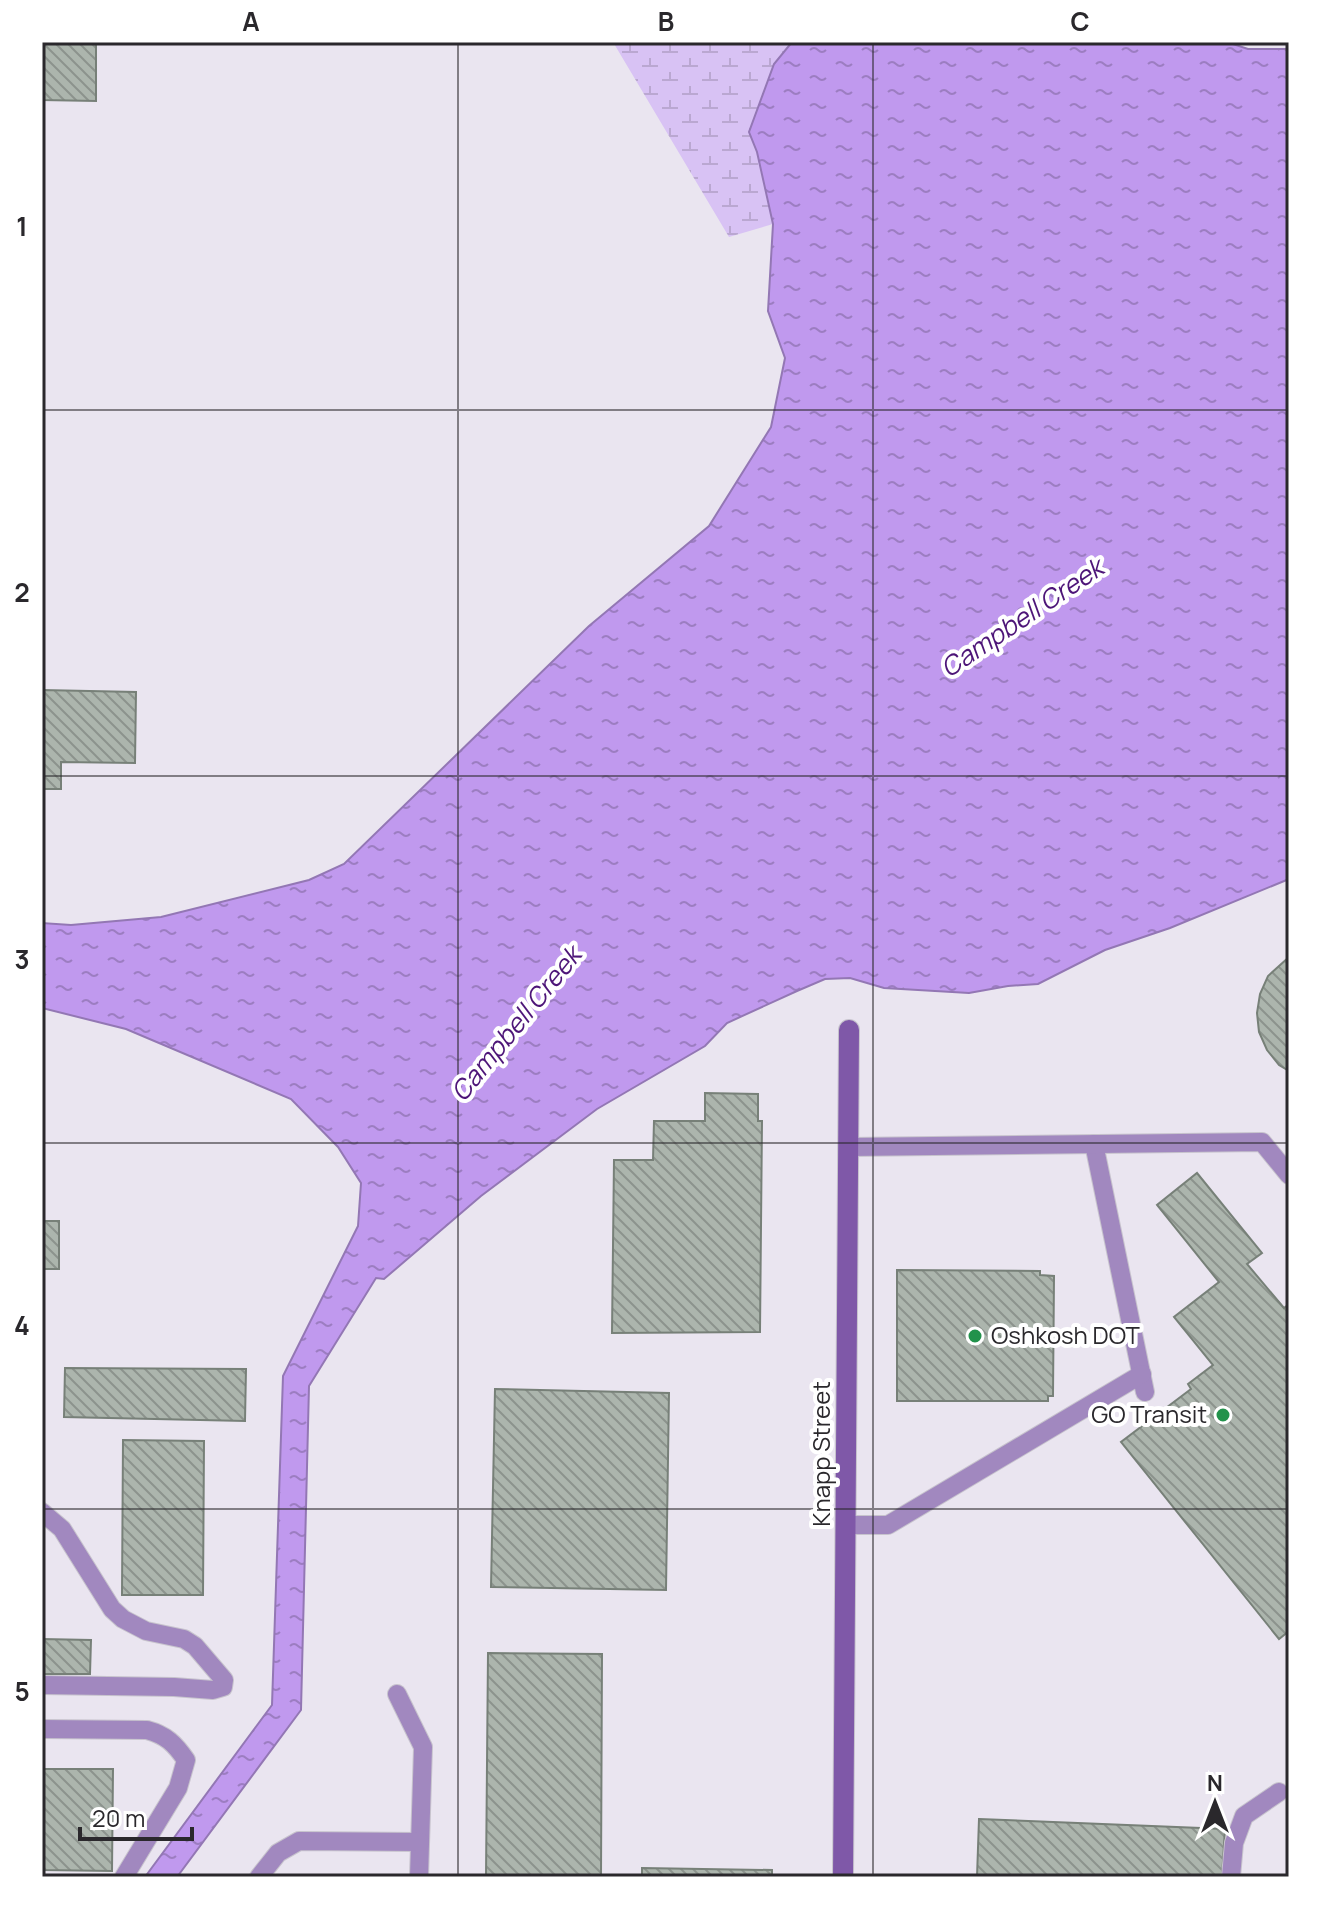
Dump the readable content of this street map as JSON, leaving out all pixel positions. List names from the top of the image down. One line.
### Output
{"streets":{"street":["Knapp Street"]},"water":["Campbell Creek"],"places":["Oshkosh DOT","GO Transit"],"scale_bar":"20 m","north":"top","grid":{"columns":["A","B","C"],"rows":["1","2","3","4","5"]}}
